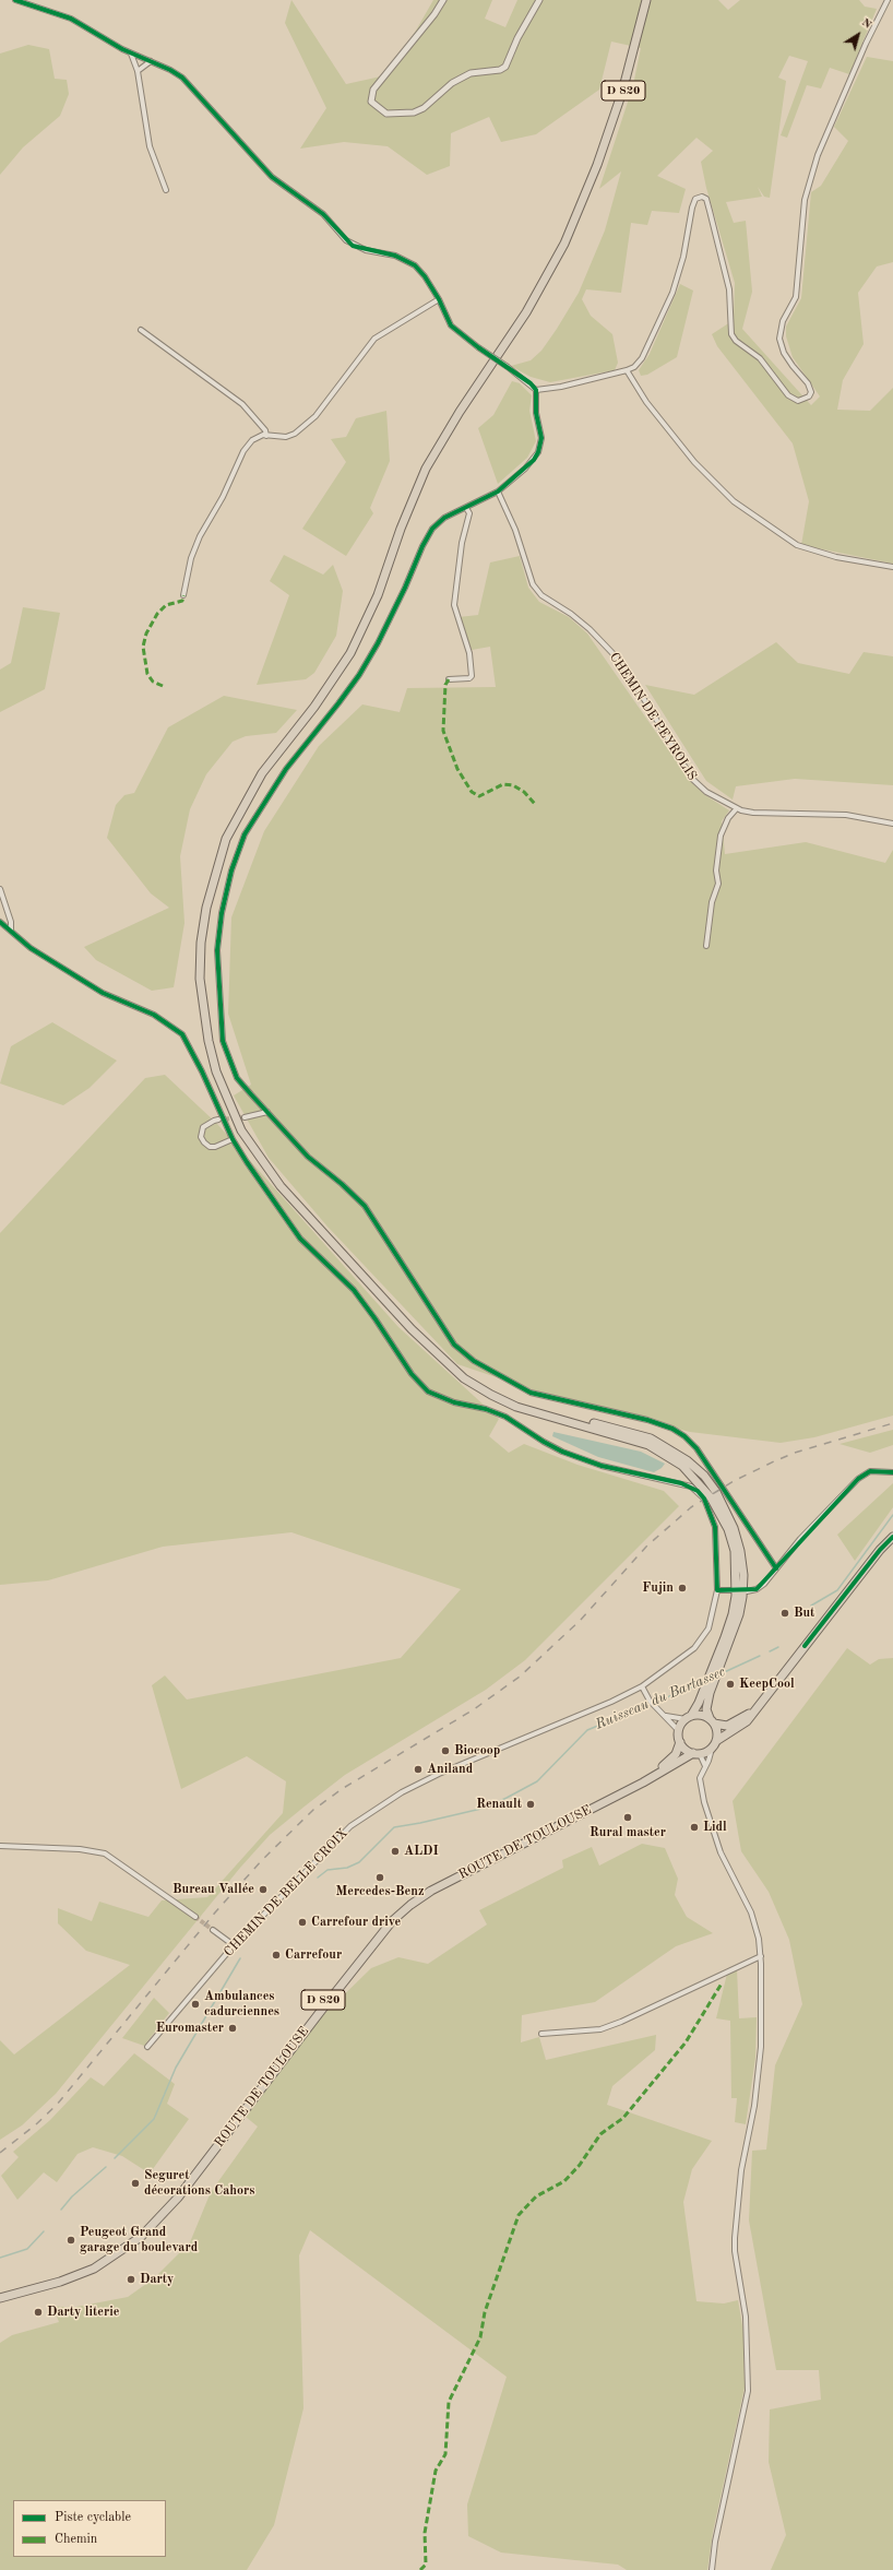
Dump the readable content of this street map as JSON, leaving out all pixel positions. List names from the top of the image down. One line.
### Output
{"streets":{"main road":["D 820","ROUTE DE TOULOUSE"],"street":["CHEMIN DE PEYROLIS","CHEMIN DE BELLE CROIX"]},"crossings":[["D 820","ROUTE DE TOULOUSE"]],"water":["Ruisseau du Bartassec"],"places":["Fujin","But","KeepCool","Biocoop","Aniland","Renault","Rural master","Lidl","ALDI","Mercedes-Benz","Bureau Vallée","Carrefour drive","Carrefour","Ambulances cadurciennes","Euromaster","Seguret décorations Cahors","Peugeot Grand garage du boulevard","Darty","Darty literie"],"legend":["Piste cyclable","Chemin"],"north":"top right"}
